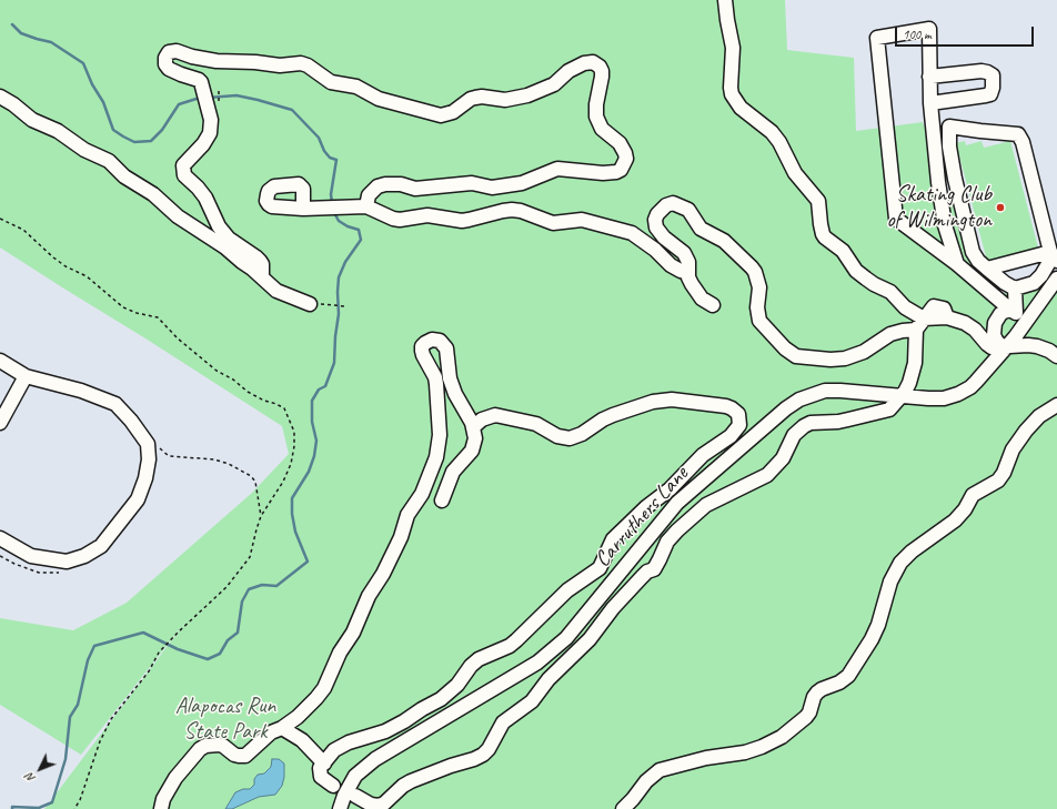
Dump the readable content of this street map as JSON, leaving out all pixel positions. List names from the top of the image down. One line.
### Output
{"streets":{"street":["Carruthers Lane"]},"parks":["Alapocas Run State Park"],"places":["Skating Club of Wilmington"],"scale_bar":"100 m","north":"bottom left"}
